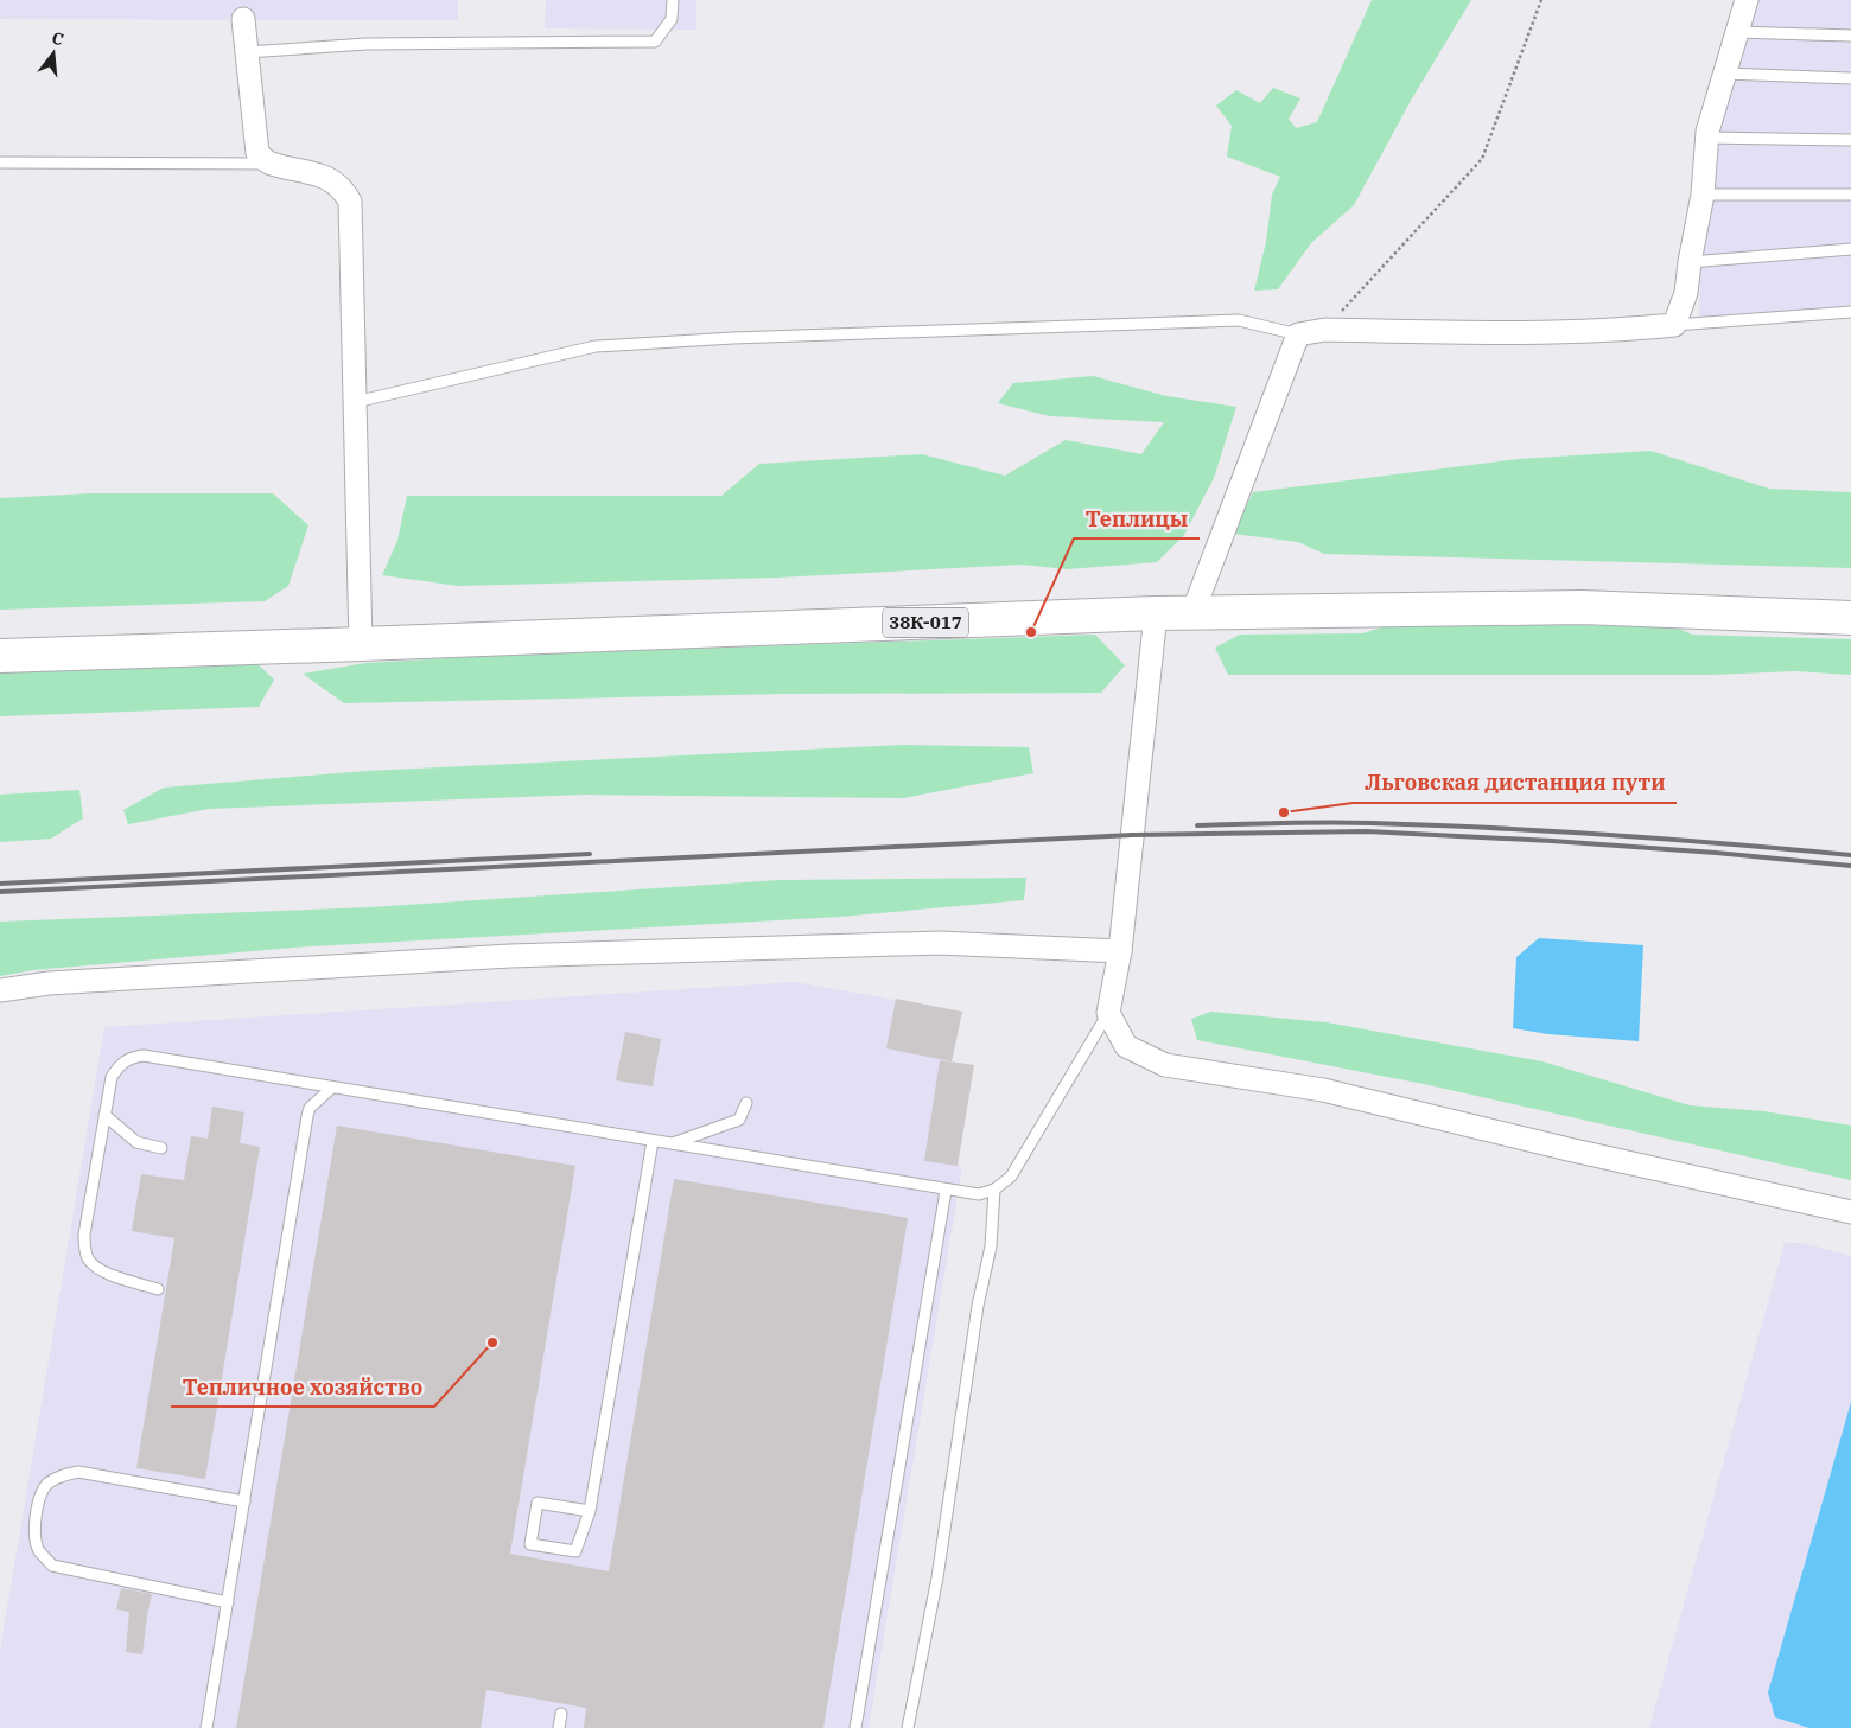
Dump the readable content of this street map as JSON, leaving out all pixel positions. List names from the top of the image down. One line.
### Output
{"streets":{"main road":["38К-017"]},"places":["Теплицы","Льговская дистанция пути","Тепличное хозяйство"],"north":"top"}
